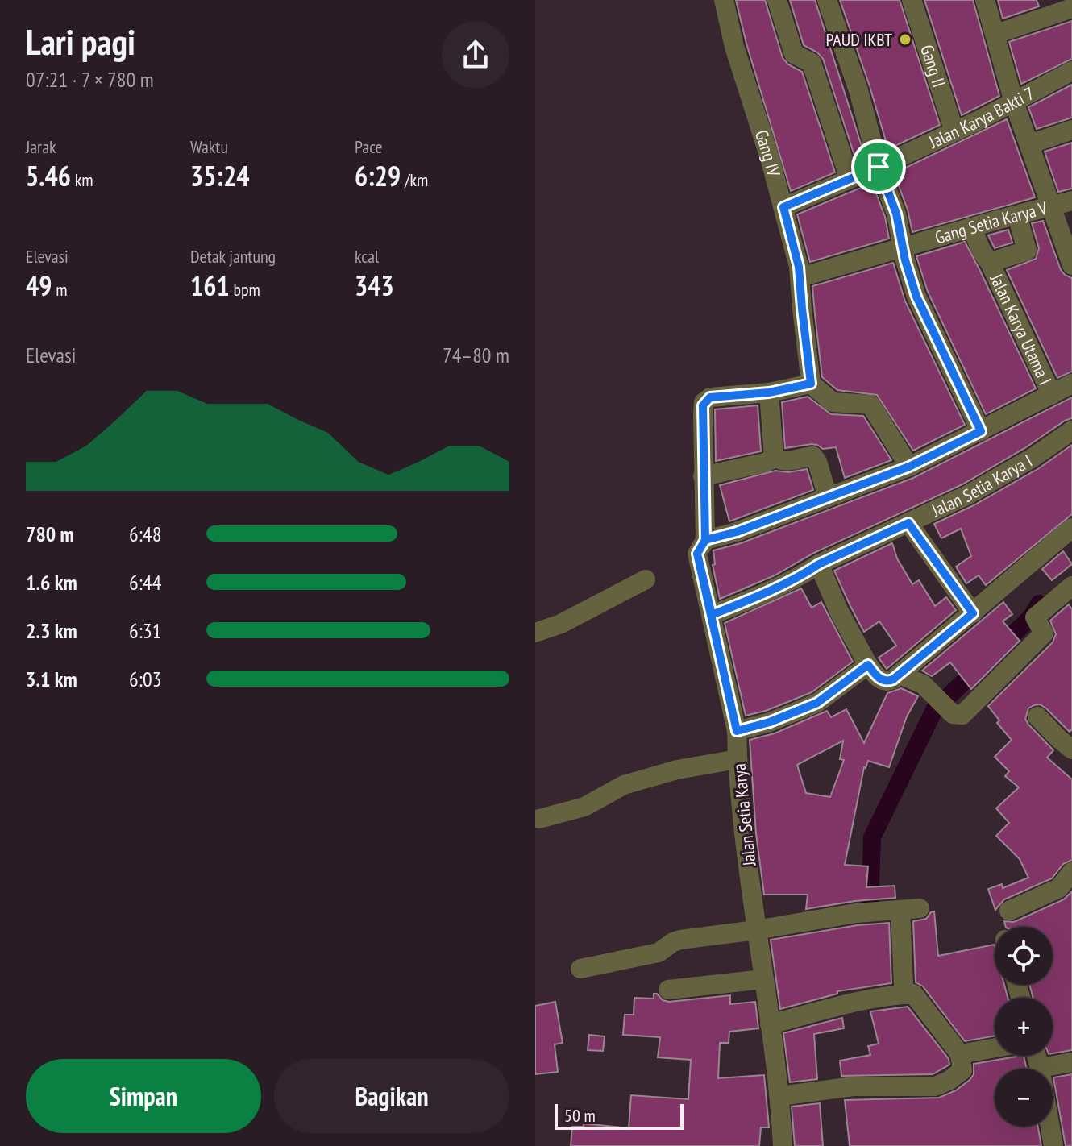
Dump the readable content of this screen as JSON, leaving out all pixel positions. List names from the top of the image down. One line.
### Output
{"streets":{"street":["Gang II","Jalan Karya Bakti 7","Gang IV","Gang Setia Karya V","Jalan Karya Utama I","Jalan Setia Karya I","Jalan Setia Karya"]},"crossings":[["Gang II","Jalan Karya Bakti 7"],["Jalan Karya Bakti 7","Gang IV"],["Gang IV","Gang Setia Karya V"],["Gang Setia Karya V","Jalan Karya Utama I"],["Jalan Setia Karya I","Jalan Setia Karya"]],"places":["PAUD IKBT"],"scale_bar":"50 m","page":{"heading":["Lari pagi","07:21 · 7 × 780 m"],"stats":[["Jarak","5.46 km"],["Waktu","35:24"],["Pace","6:29 /km"],["Elevasi","49 m"],["Detak jantung","161 bpm"],["kcal","343"]],"chart":["Elevasi","74–80 m"],"list":[{"name":"780 m","note":"6:48"},{"name":"1.6 km","note":"6:44"},{"name":"2.3 km","note":"6:31"},{"name":"3.1 km","note":"6:03"}],"map_buttons":["+","−"],"buttons":["Simpan","Bagikan"],"scale":"50 m"}}
